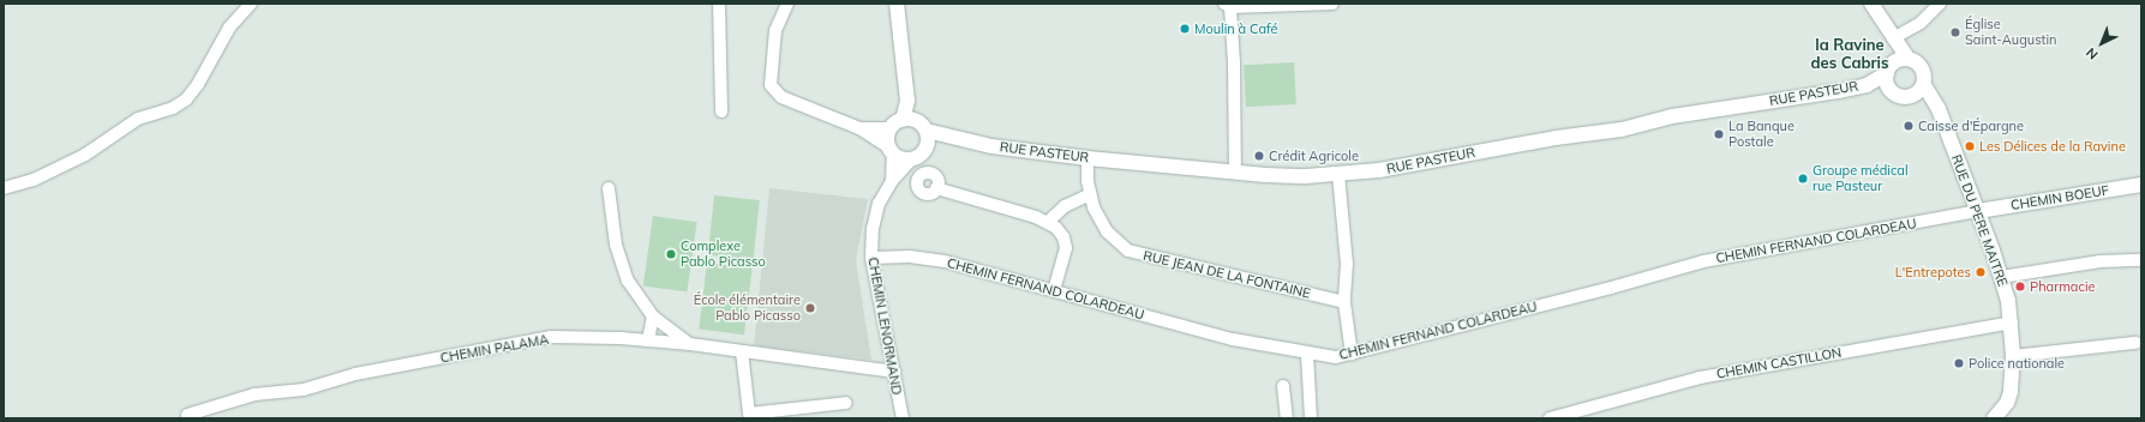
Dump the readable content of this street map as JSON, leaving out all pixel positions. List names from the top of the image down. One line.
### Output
{"streets":{"main road":["RUE PASTEUR","CHEMIN BOEUF","RUE DU PERE MAITRE"],"street":["CHEMIN FERNAND COLARDEAU","RUE JEAN DE LA FONTAINE","CHEMIN LENORMAND","CHEMIN PALAMA","CHEMIN CASTILLON"]},"crossings":[["RUE PASTEUR","RUE DU PERE MAITRE"],["RUE PASTEUR","RUE JEAN DE LA FONTAINE"],["CHEMIN BOEUF","RUE DU PERE MAITRE"],["CHEMIN BOEUF","CHEMIN FERNAND COLARDEAU"],["RUE DU PERE MAITRE","CHEMIN FERNAND COLARDEAU"],["RUE DU PERE MAITRE","CHEMIN CASTILLON"],["CHEMIN FERNAND COLARDEAU","CHEMIN LENORMAND"],["CHEMIN LENORMAND","CHEMIN PALAMA"]],"districts":["la Ravine des Cabris"],"places":["Moulin à Café","Église Saint-Augustin","Caisse d'Épargne","La Banque Postale","Les Délices de la Ravine","Crédit Agricole","Groupe médical rue Pasteur","Complexe Pablo Picasso","L'Entrepotes","Pharmacie","École élémentaire Pablo Picasso","Police nationale"],"north":"bottom left"}
